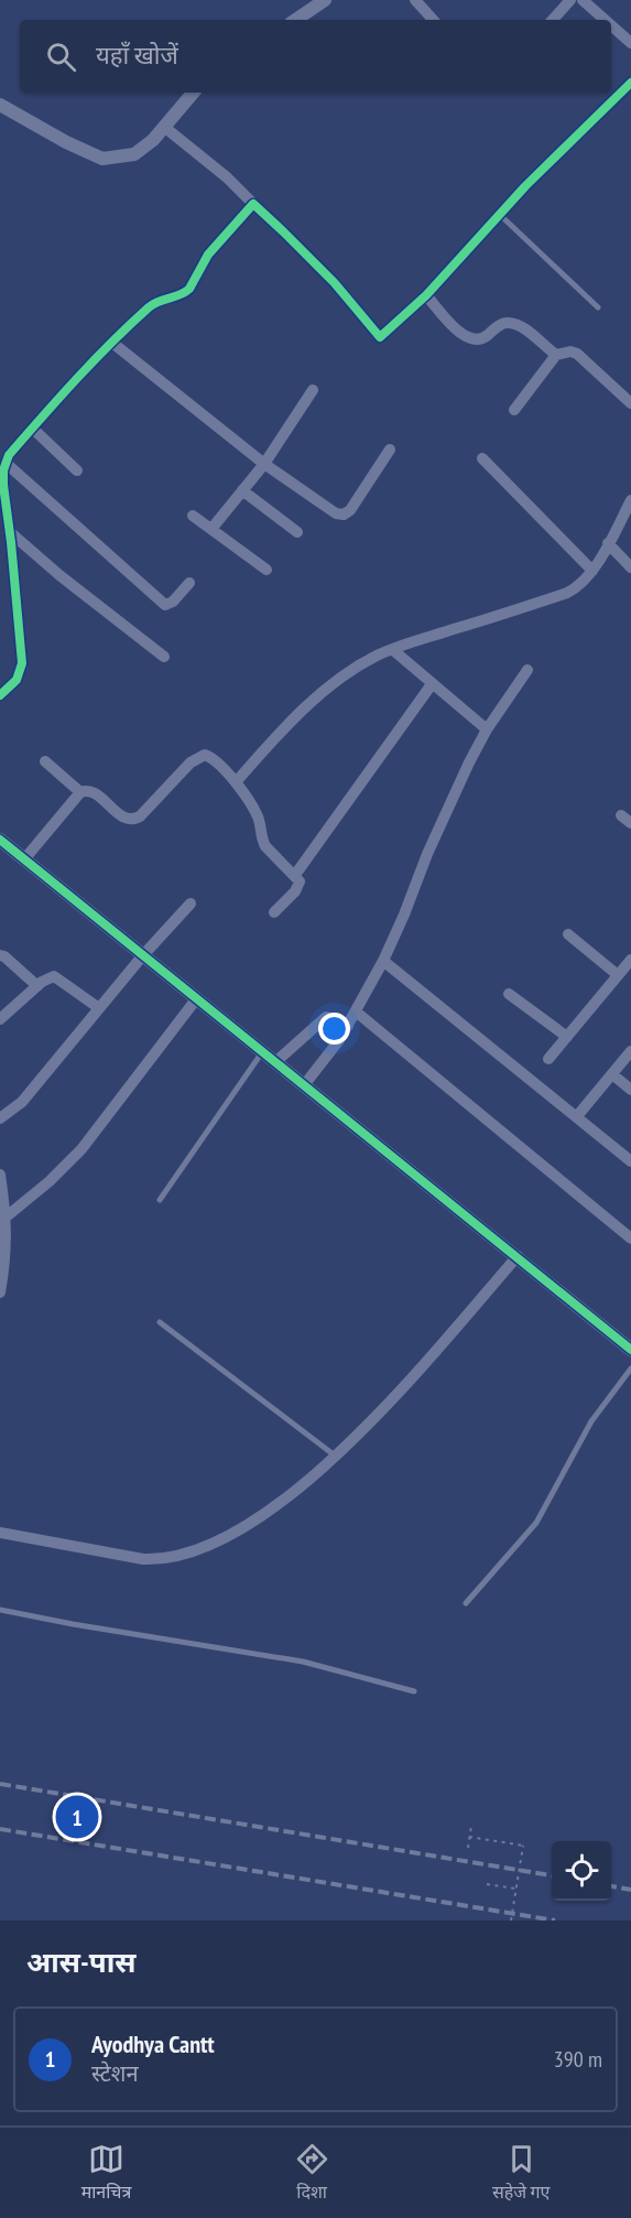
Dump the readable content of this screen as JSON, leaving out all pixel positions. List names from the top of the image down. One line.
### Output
{"page":{"search":"यहाँ खोजें","pins":"1","heading":"आस-पास","list":[{"mark":"1","name":"Ayodhya Cantt","note":"स्टेशन","value":"390 m"}],"nav":["मानचित्र","दिशा","सहेजे गए"]}}
